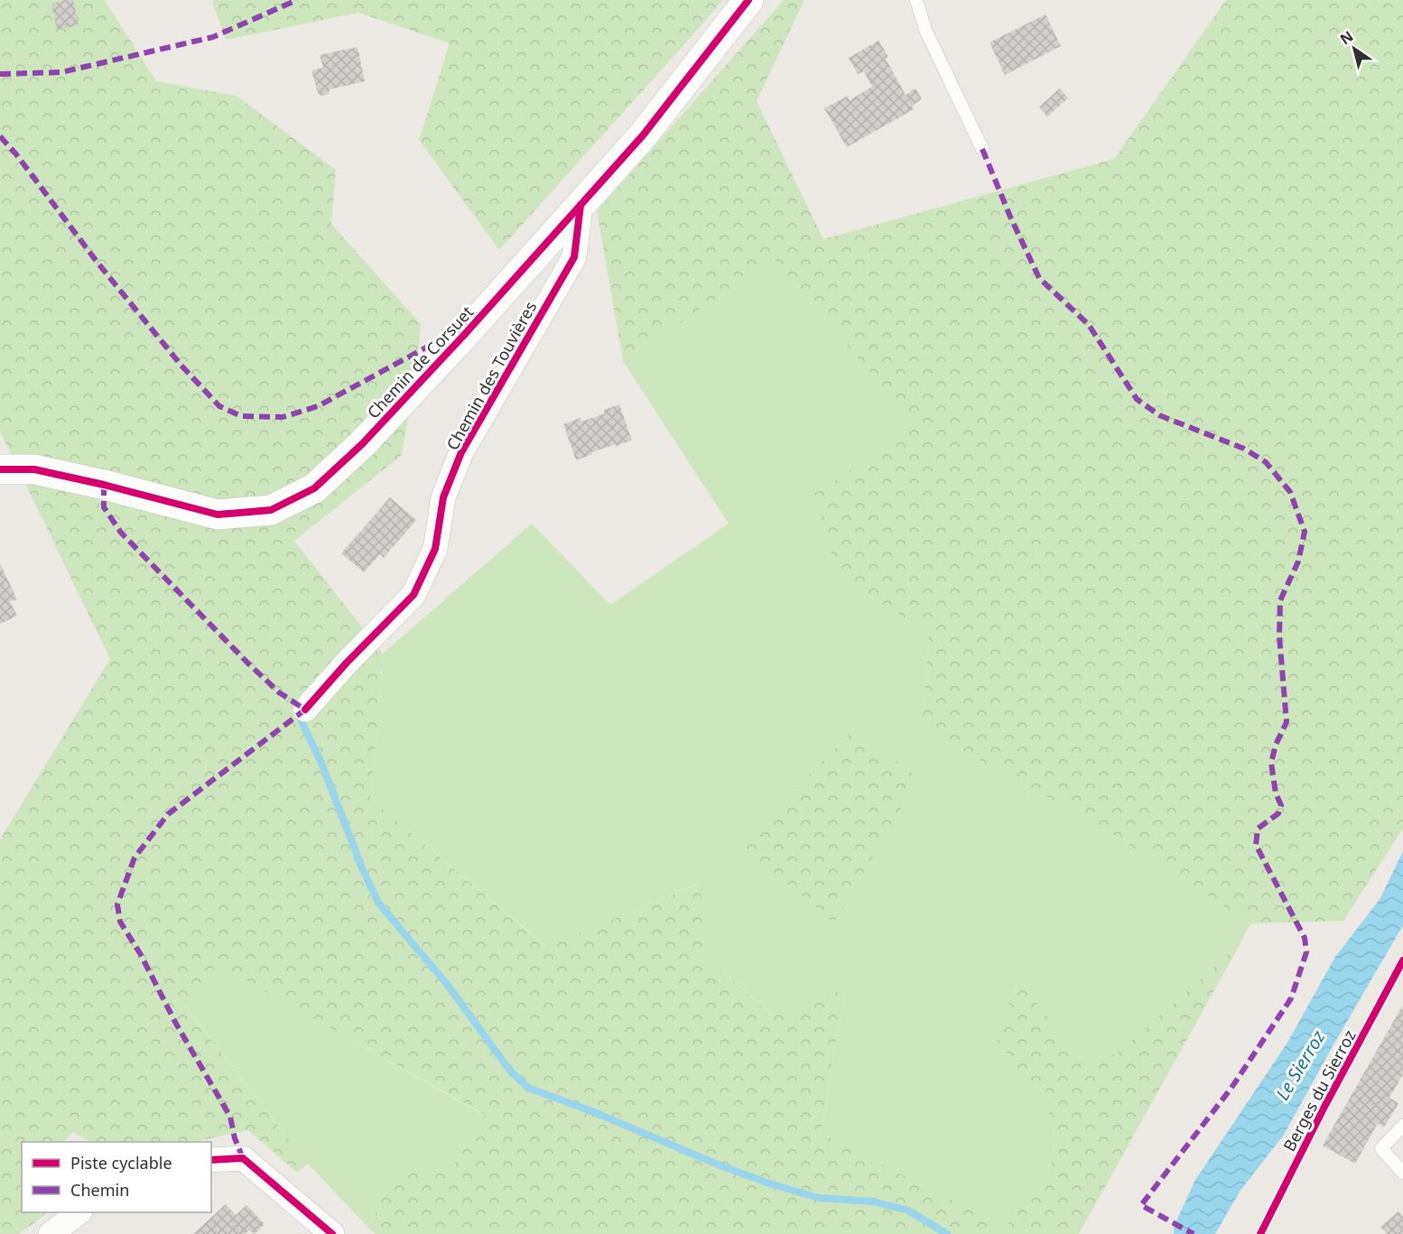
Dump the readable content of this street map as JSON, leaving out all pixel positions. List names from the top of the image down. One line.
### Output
{"streets":{"street":["Chemin de Corsuet","Chemin des Touvières"],"cycle path":["Berges du Sierroz"]},"crossings":[["Chemin de Corsuet","Chemin des Touvières"]],"water":["Le Sierroz"],"legend":["Piste cyclable","Chemin"],"north":"top left"}
